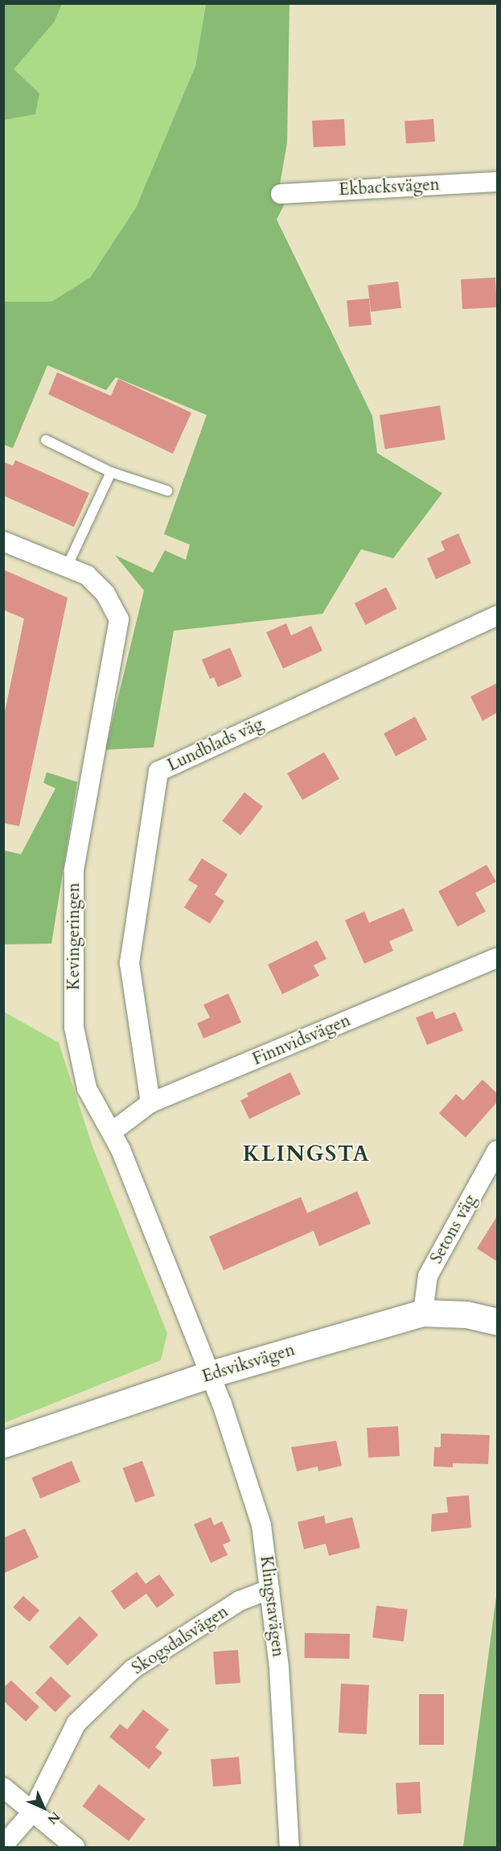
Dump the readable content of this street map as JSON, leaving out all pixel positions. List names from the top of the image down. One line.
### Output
{"streets":{"street":["Ekbacksvägen","Lundblads väg","Kevingeringen","Finnvidsvägen","Setons väg","Edsviksvägen","Klingstavägen","Skogsdalsvägen"]},"crossings":[["Lundblads väg","Finnvidsvägen"],["Kevingeringen","Finnvidsvägen"],["Kevingeringen","Edsviksvägen"],["Kevingeringen","Klingstavägen"],["Setons väg","Edsviksvägen"],["Edsviksvägen","Klingstavägen"],["Klingstavägen","Skogsdalsvägen"]],"districts":["KLINGSTA"],"north":"bottom right"}
